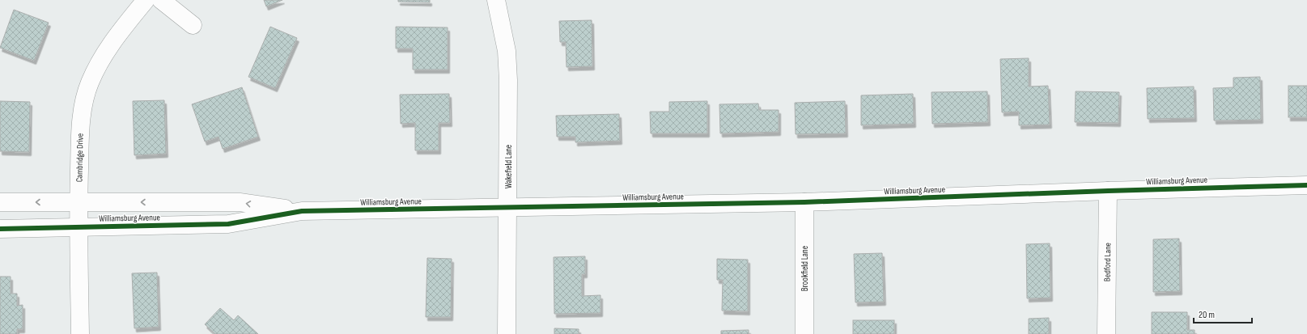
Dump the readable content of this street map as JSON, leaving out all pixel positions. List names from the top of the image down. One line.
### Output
{"streets":{"street":["Cambridge Drive","Wakefield Lane","Williamsburg Avenue","Bedford Lane","Brookfield Lane"]},"crossings":[["Cambridge Drive","Williamsburg Avenue"],["Wakefield Lane","Williamsburg Avenue"],["Williamsburg Avenue","Bedford Lane"],["Williamsburg Avenue","Brookfield Lane"]],"scale_bar":"20 m"}
